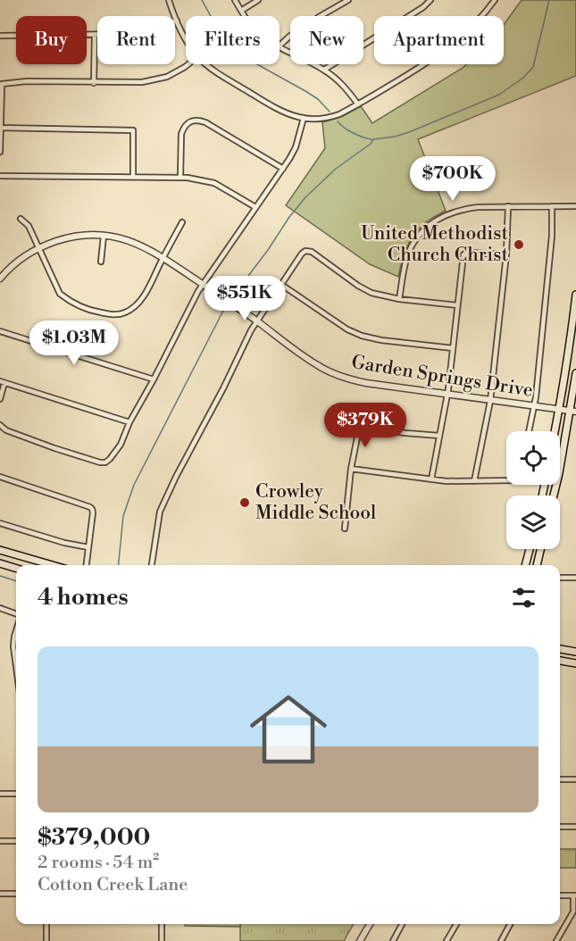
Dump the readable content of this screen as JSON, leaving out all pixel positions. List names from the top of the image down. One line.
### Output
{"streets":{"street":["Garden Springs Drive"]},"places":["United Methodist Church Christ","Crowley Middle School"],"page":{"chip":["Buy","Rent","Filters","New","Apartment"],"price":["$700K","$551K","$1.03M","$379K"],"heading":"4 homes","list":[{"name":"$379,000","note":"2 rooms · 54 m² · Cotton Creek Lane"}]}}
